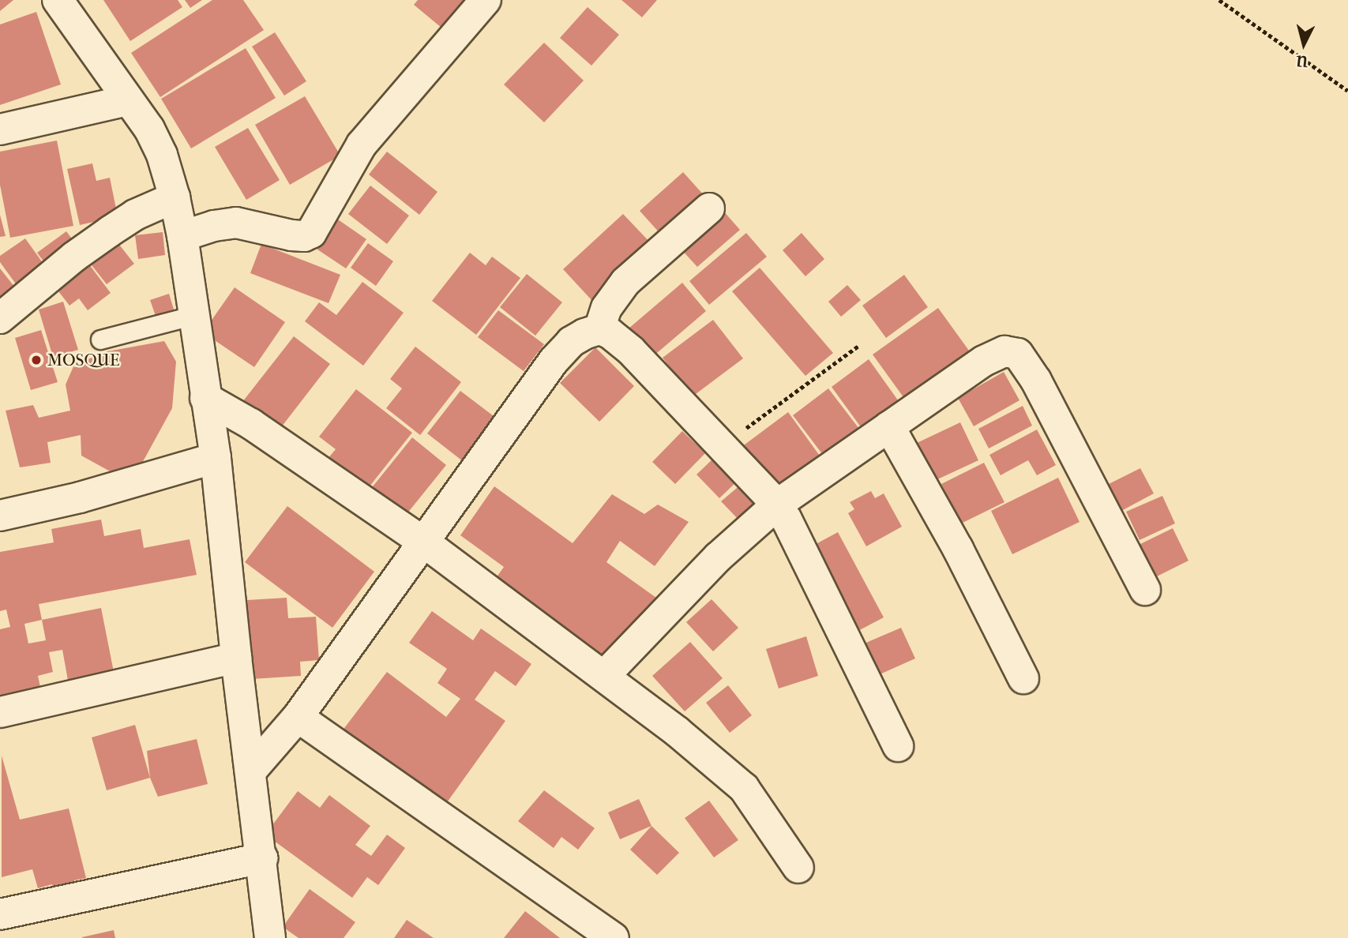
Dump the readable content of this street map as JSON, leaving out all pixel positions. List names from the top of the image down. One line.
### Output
{"places":["MOSQUE"],"north":"bottom"}
